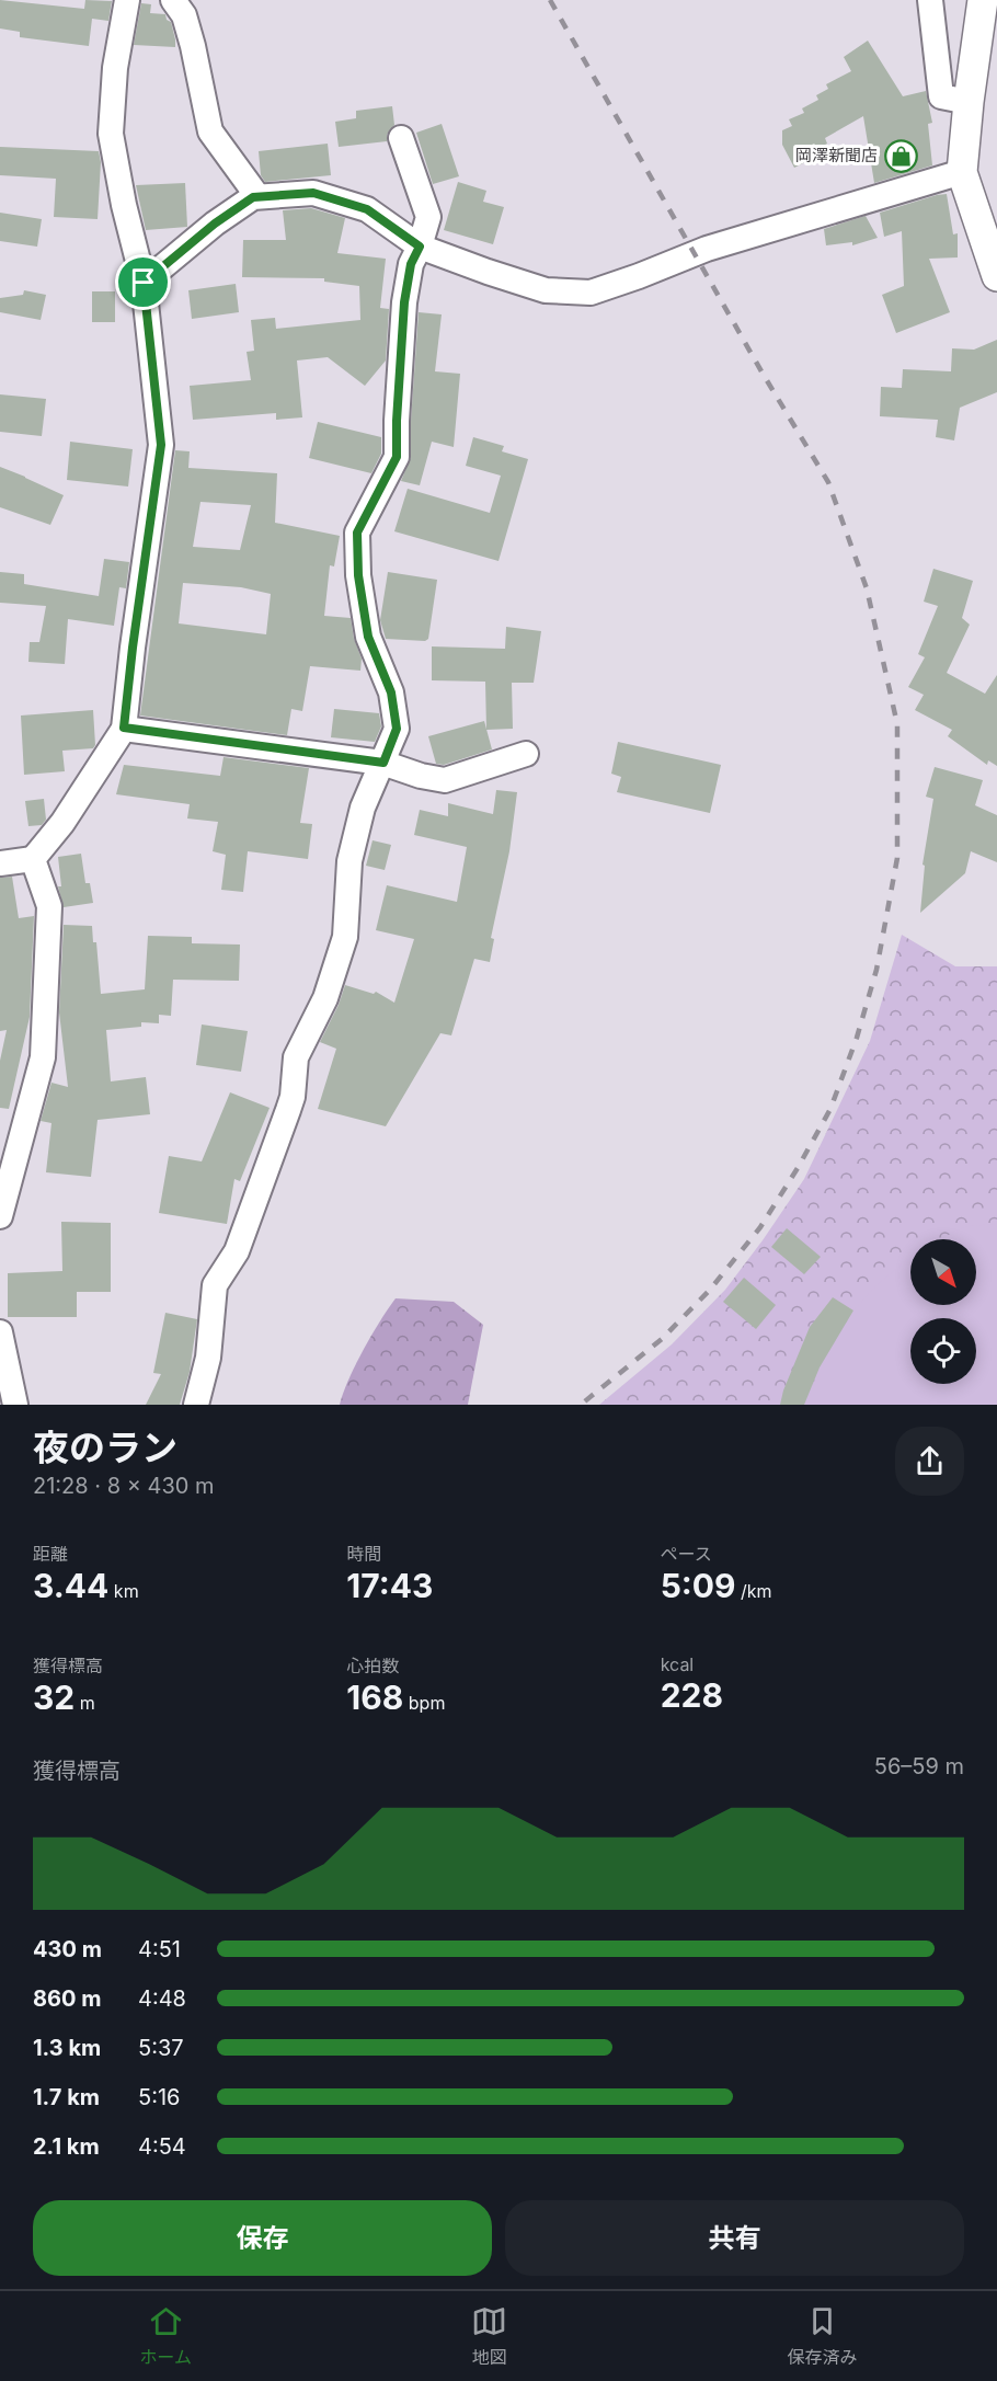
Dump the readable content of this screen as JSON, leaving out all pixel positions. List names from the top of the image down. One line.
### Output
{"places":{"shop":["岡澤新聞店"]},"north":"bottom right","page":{"heading":["夜のラン","21:28 · 8 × 430 m"],"stats":[["距離","3.44 km"],["時間","17:43"],["ペース","5:09 /km"],["獲得標高","32 m"],["心拍数","168 bpm"],["kcal","228"]],"chart":["獲得標高","56–59 m"],"list":[{"name":"430 m","note":"4:51"},{"name":"860 m","note":"4:48"},{"name":"1.3 km","note":"5:37"},{"name":"1.7 km","note":"5:16"},{"name":"2.1 km","note":"4:54"}],"buttons":["保存","共有"],"tabs":["ホーム","地図","保存済み"]}}
